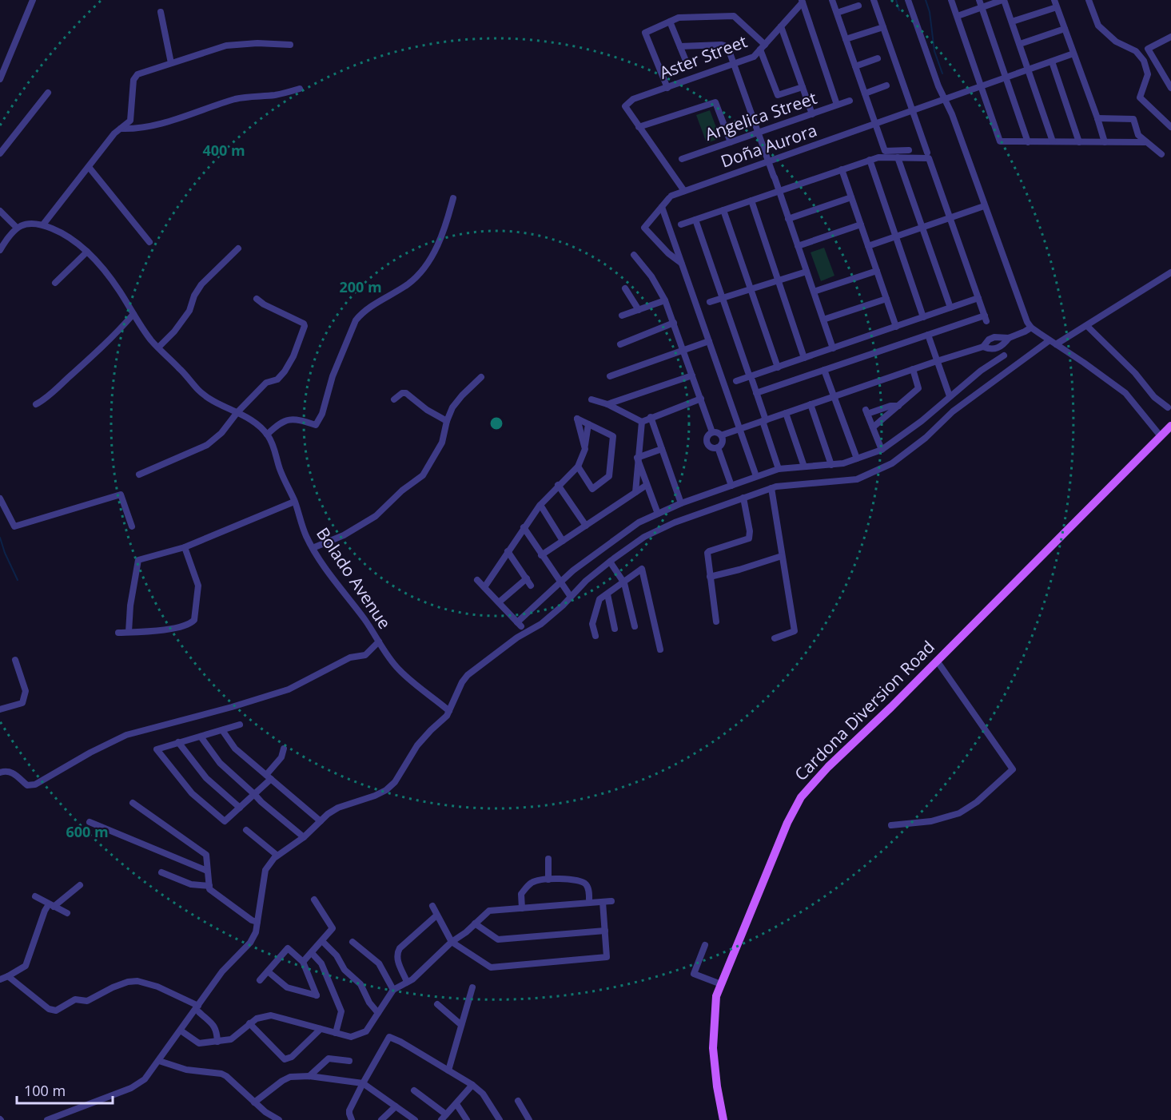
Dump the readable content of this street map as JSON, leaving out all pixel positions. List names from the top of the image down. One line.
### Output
{"streets":{"main road":["Cardona Diversion Road"],"street":["Aster Street","Angelica Street","Doña Aurora","Bolado Avenue"]},"scale_bar":"100 m","rings":["400 m","200 m","600 m"]}
